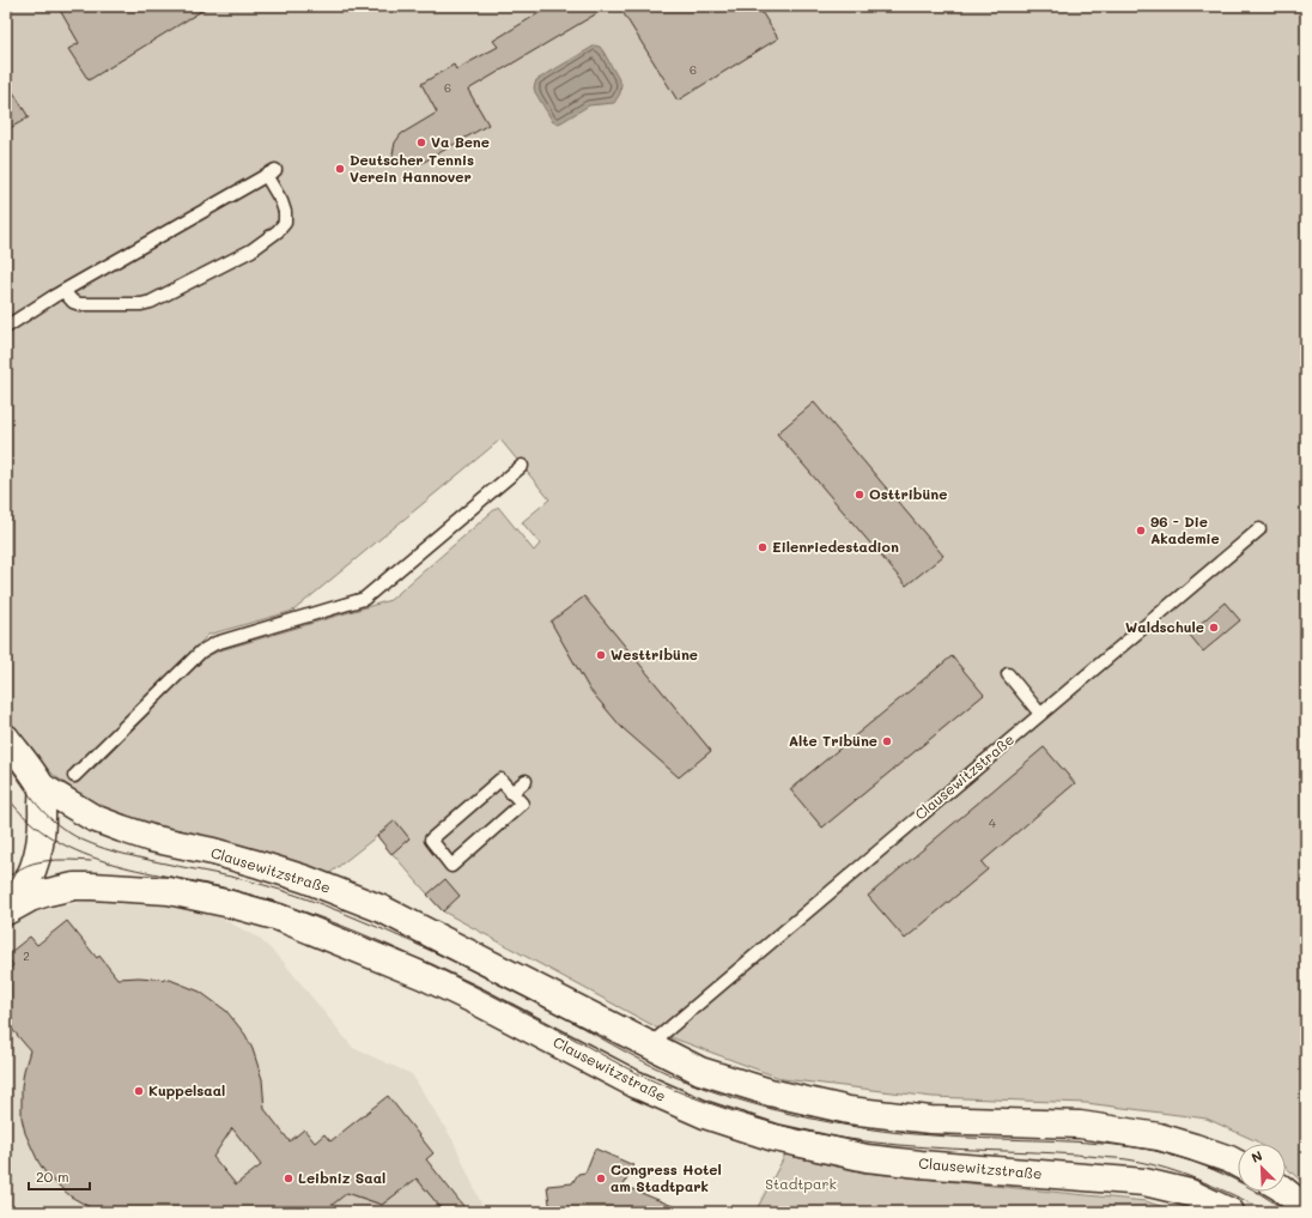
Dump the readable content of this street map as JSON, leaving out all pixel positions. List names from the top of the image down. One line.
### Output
{"streets":{"street":["Clausewitzstraße"]},"parks":["Stadtpark"],"places":["Va Bene","Deutscher Tennis Verein Hannover","Osttribüne","96 - Die Akademie","Eilenriedestadion","Waldschule","Westtribüne","Alte Tribüne","Kuppelsaal","Leibniz Saal","Congress Hotel am Stadtpark"],"house_numbers":["6","6","4","2"],"scale_bar":"20 m","north":"top left"}
